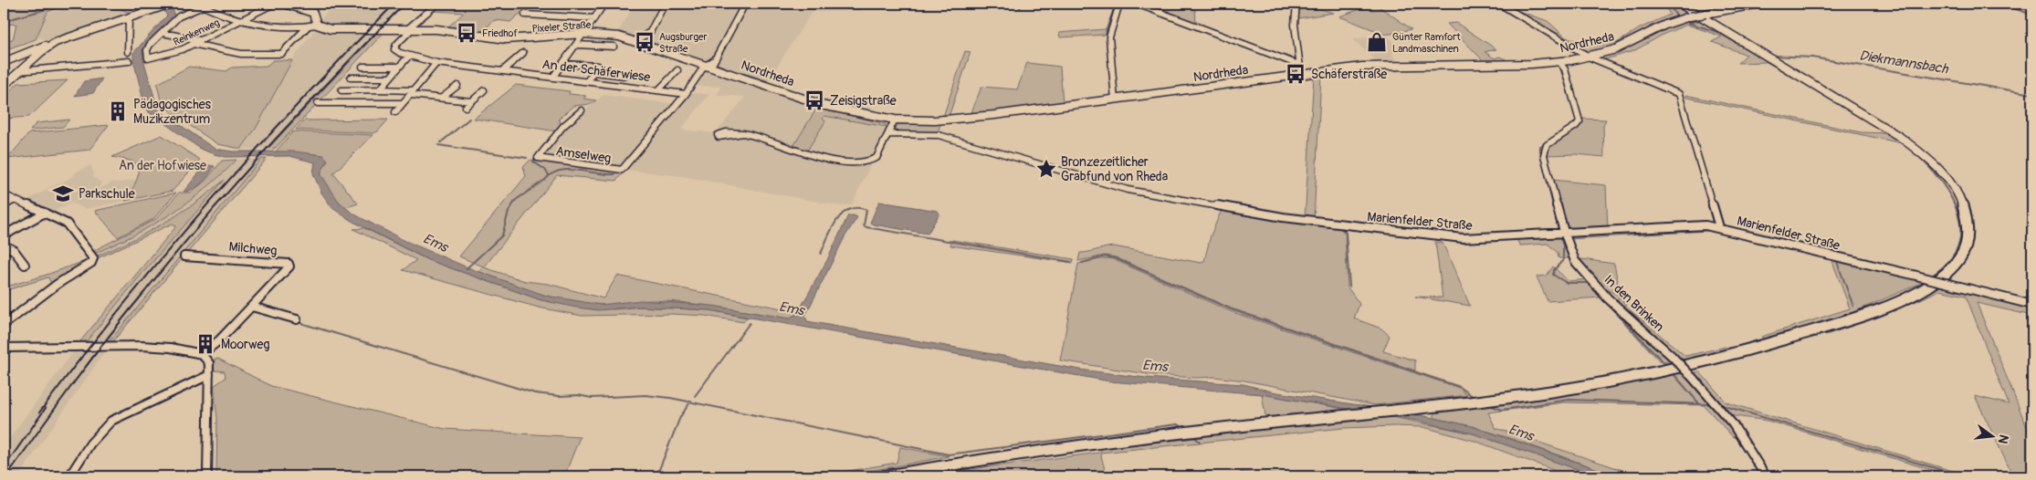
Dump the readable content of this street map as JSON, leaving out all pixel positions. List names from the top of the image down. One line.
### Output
{"streets":{"main road":["Pixeler Straße","Nordrheda"],"street":["Reinkenweg","An der Schäferwiese","Amselweg","Marienfelder Straße","Milchweg","In den Brinken"]},"crossings":[["Pixeler Straße","Nordrheda"],["Pixeler Straße","Amselweg"],["Nordrheda","Amselweg"],["Nordrheda","In den Brinken"],["An der Schäferwiese","Amselweg"],["Marienfelder Straße","In den Brinken"]],"water":["Diekmannsbach","Ems"],"parks":["An der Hofwiese"],"places":{"bus stop":["Friedhof","Augsburger Straße","Schäferstraße","Zeisigstraße"],"shop":["Günter Ramfort Landmaschinen"],"building":["Pädagogisches Muzikzentrum","Moorweg"],"place":["Bronzezeitlicher Grabfund von Rheda"],"school or university":["Parkschule"]},"north":"right"}
